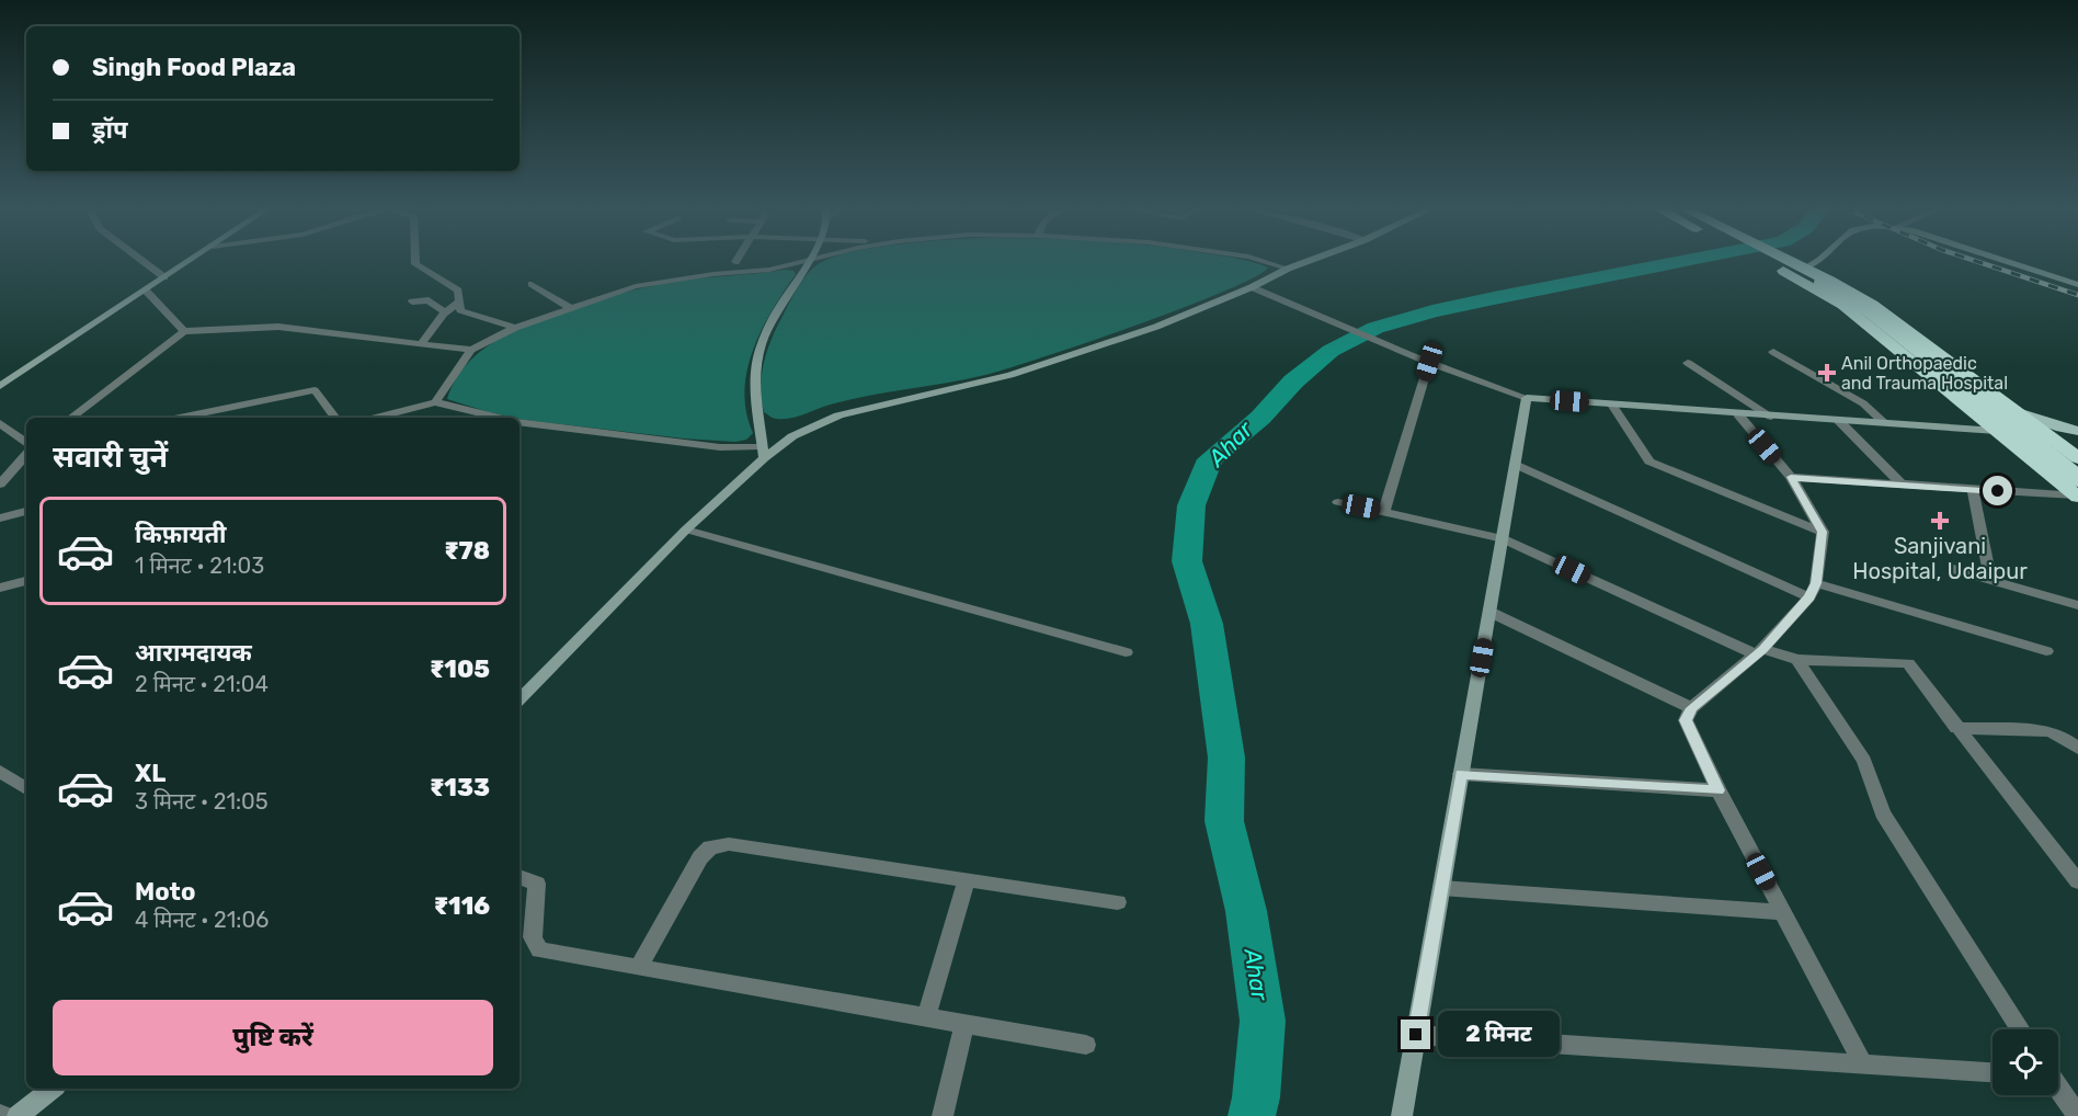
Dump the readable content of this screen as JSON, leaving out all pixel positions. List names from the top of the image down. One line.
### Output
{"water":["Ahar"],"places":{"health":["Anil Orthopaedic and Trauma Hospital","Sanjivani Hospital, Udaipur"]},"page":{"banner":["Singh Food Plaza","ड्रॉप"],"heading":"सवारी चुनें","list":[{"name":"किफ़ायती","note":"1 मिनट · 21:03","value":"₹78"},{"name":"आरामदायक","note":"2 मिनट · 21:04","value":"₹105"},{"name":"XL","note":"3 मिनट · 21:05","value":"₹133"},{"name":"Moto","note":"4 मिनट · 21:06","value":"₹116"}],"buttons":"पुष्टि करें","bubble":"2 मिनट"}}
